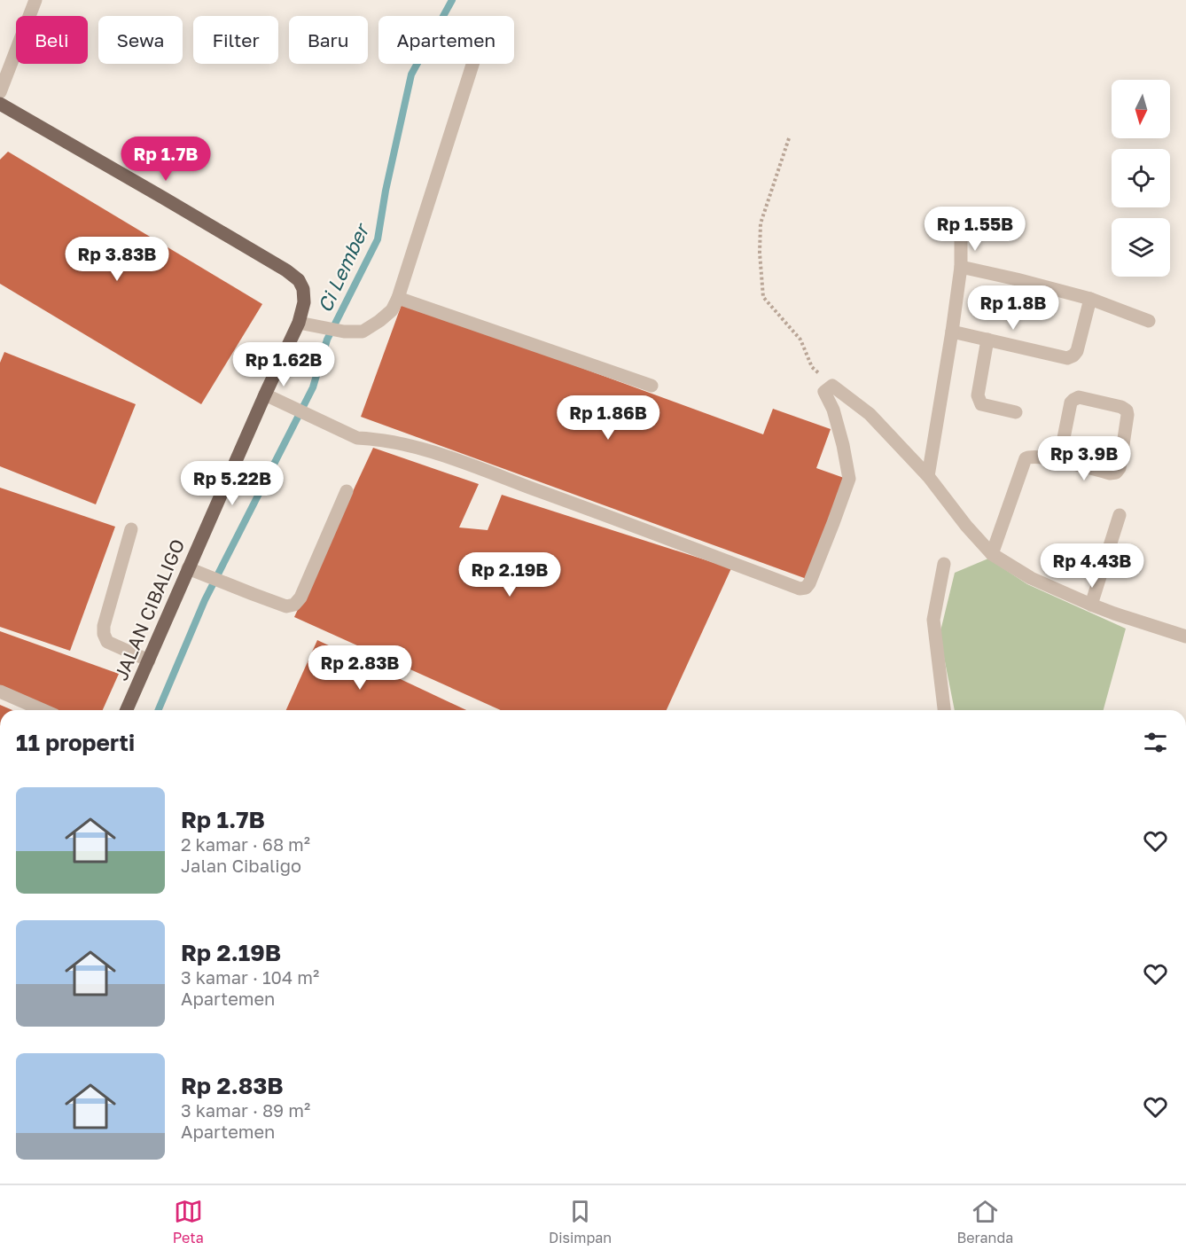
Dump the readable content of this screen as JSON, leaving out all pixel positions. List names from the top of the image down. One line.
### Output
{"streets":{"main road":["JALAN CIBALIGO"]},"water":["Ci Lember"],"north":"bottom","page":{"chip":["Beli","Sewa","Filter","Baru","Apartemen"],"price":["Rp 1.7B","Rp 1.55B","Rp 3.83B","Rp 1.8B","Rp 1.62B","Rp 1.86B","Rp 3.9B","Rp 5.22B","Rp 4.43B","Rp 2.19B","Rp 2.83B"],"heading":"11 properti","list":[{"name":"Rp 1.7B","note":"2 kamar · 68 m² · Jalan Cibaligo"},{"name":"Rp 2.19B","note":"3 kamar · 104 m² · Apartemen"},{"name":"Rp 2.83B","note":"3 kamar · 89 m² · Apartemen"}],"tabs":["Peta","Disimpan","Beranda"]}}
